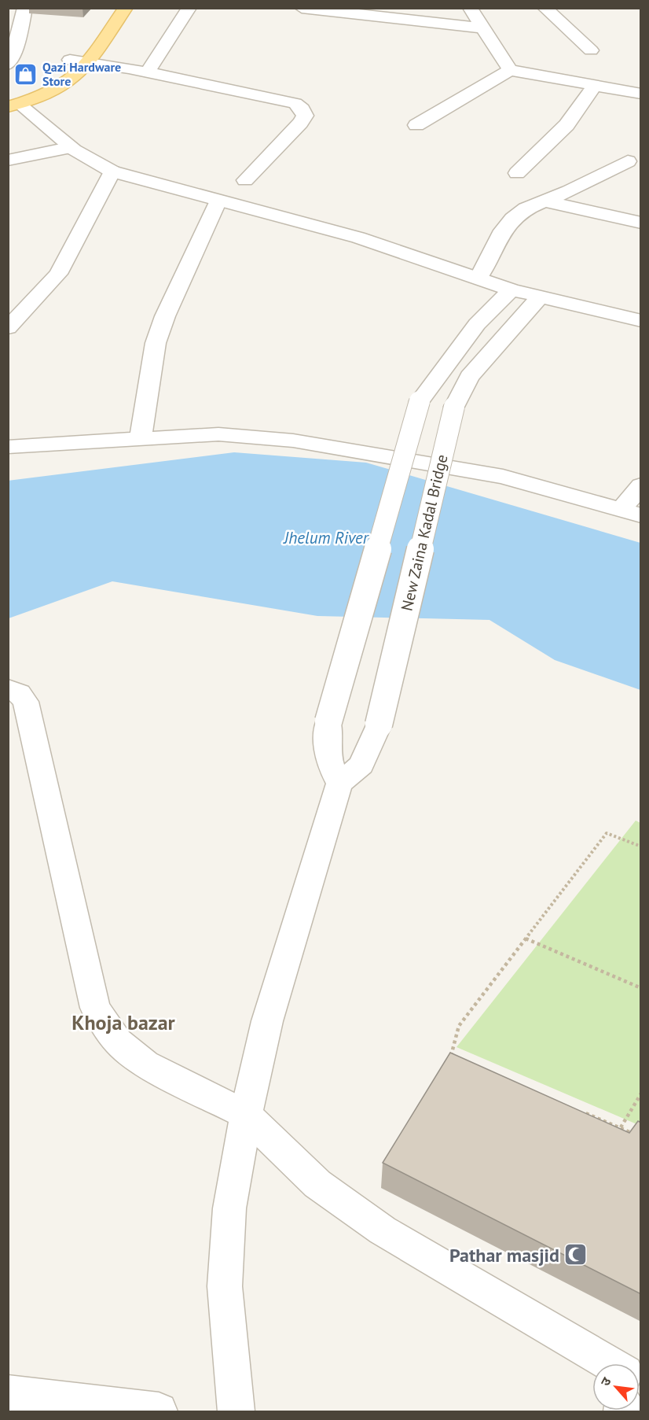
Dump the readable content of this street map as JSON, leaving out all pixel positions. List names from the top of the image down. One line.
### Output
{"streets":{"street":["New Zaina Kadal Bridge"]},"districts":["Khoja bazar"],"water":["Jhelum River"],"places":{"shop":["Qazi Hardware Store"],"mosque":["Pathar masjid"]},"north":"top left"}
